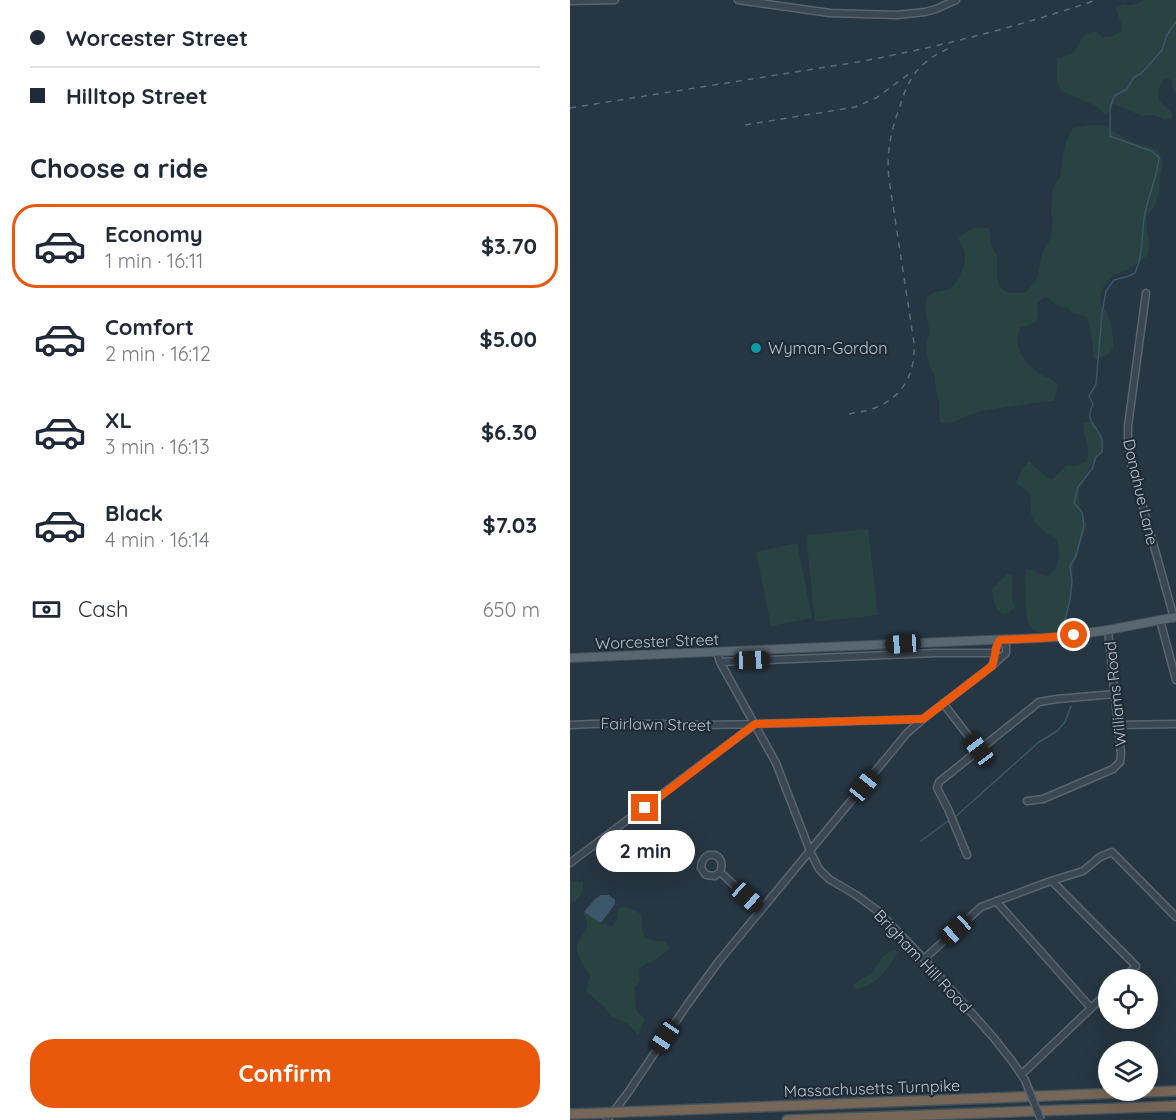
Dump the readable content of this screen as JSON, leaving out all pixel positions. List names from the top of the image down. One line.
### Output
{"streets":{"highway":["Massachusetts Turnpike"],"main road":["Worcester Street"],"street":["Donahue Lane","Williams Road","Fairlawn Street","Brigham Hill Road"]},"crossings":[["Donahue Lane","Worcester Street"],["Worcester Street","Williams Road"],["Worcester Street","Brigham Hill Road"],["Fairlawn Street","Brigham Hill Road"]],"places":["Wyman-Gordon"],"page":{"banner":["Worcester Street","Hilltop Street"],"heading":"Choose a ride","list":[{"name":"Economy","note":"1 min · 16:11","value":"$3.70"},{"name":"Comfort","note":"2 min · 16:12","value":"$5.00"},{"name":"XL","note":"3 min · 16:13","value":"$6.30"},{"name":"Black","note":"4 min · 16:14","value":"$7.03"}],"pay":["Cash","650 m"],"bubble":"2 min","buttons":"Confirm"}}
